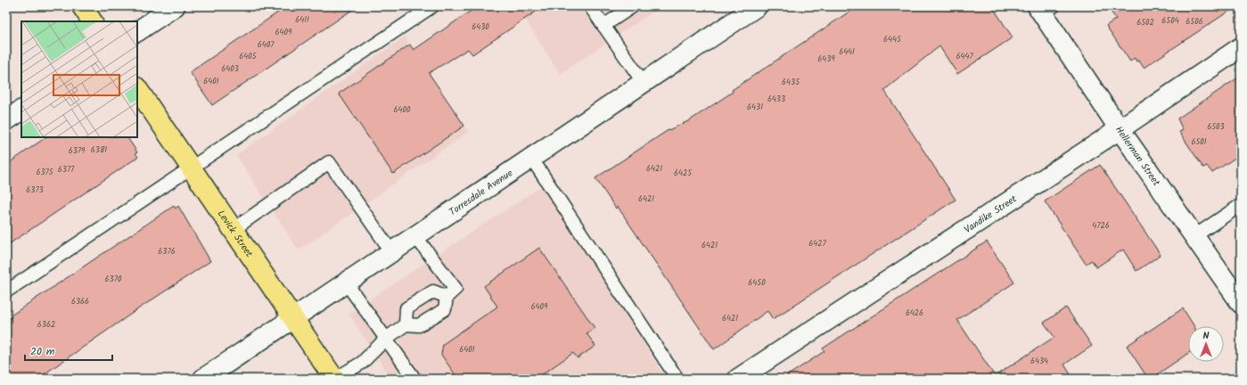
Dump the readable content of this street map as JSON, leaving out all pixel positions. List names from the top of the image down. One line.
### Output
{"streets":{"highway":["Levick Street"],"street":["Hellerman Street","Torresdale Avenue","Vandike Street"]},"crossings":[["Hellerman Street","Vandike Street"],["Torresdale Avenue","Levick Street"]],"house_numbers":["6411","6504","6506","6502","6430","6409","6445","6407","6441","6405","6447","6439","6403","6401","6435","6433","6431","6400","6503","6501","6381","6379","6421","6377","6375","6425","6373","6421","4726","6427","6421","6376","6370","6450","6366","6409","6426","6421","6362","6401","6434"],"scale_bar":"20 m","north":"top"}
